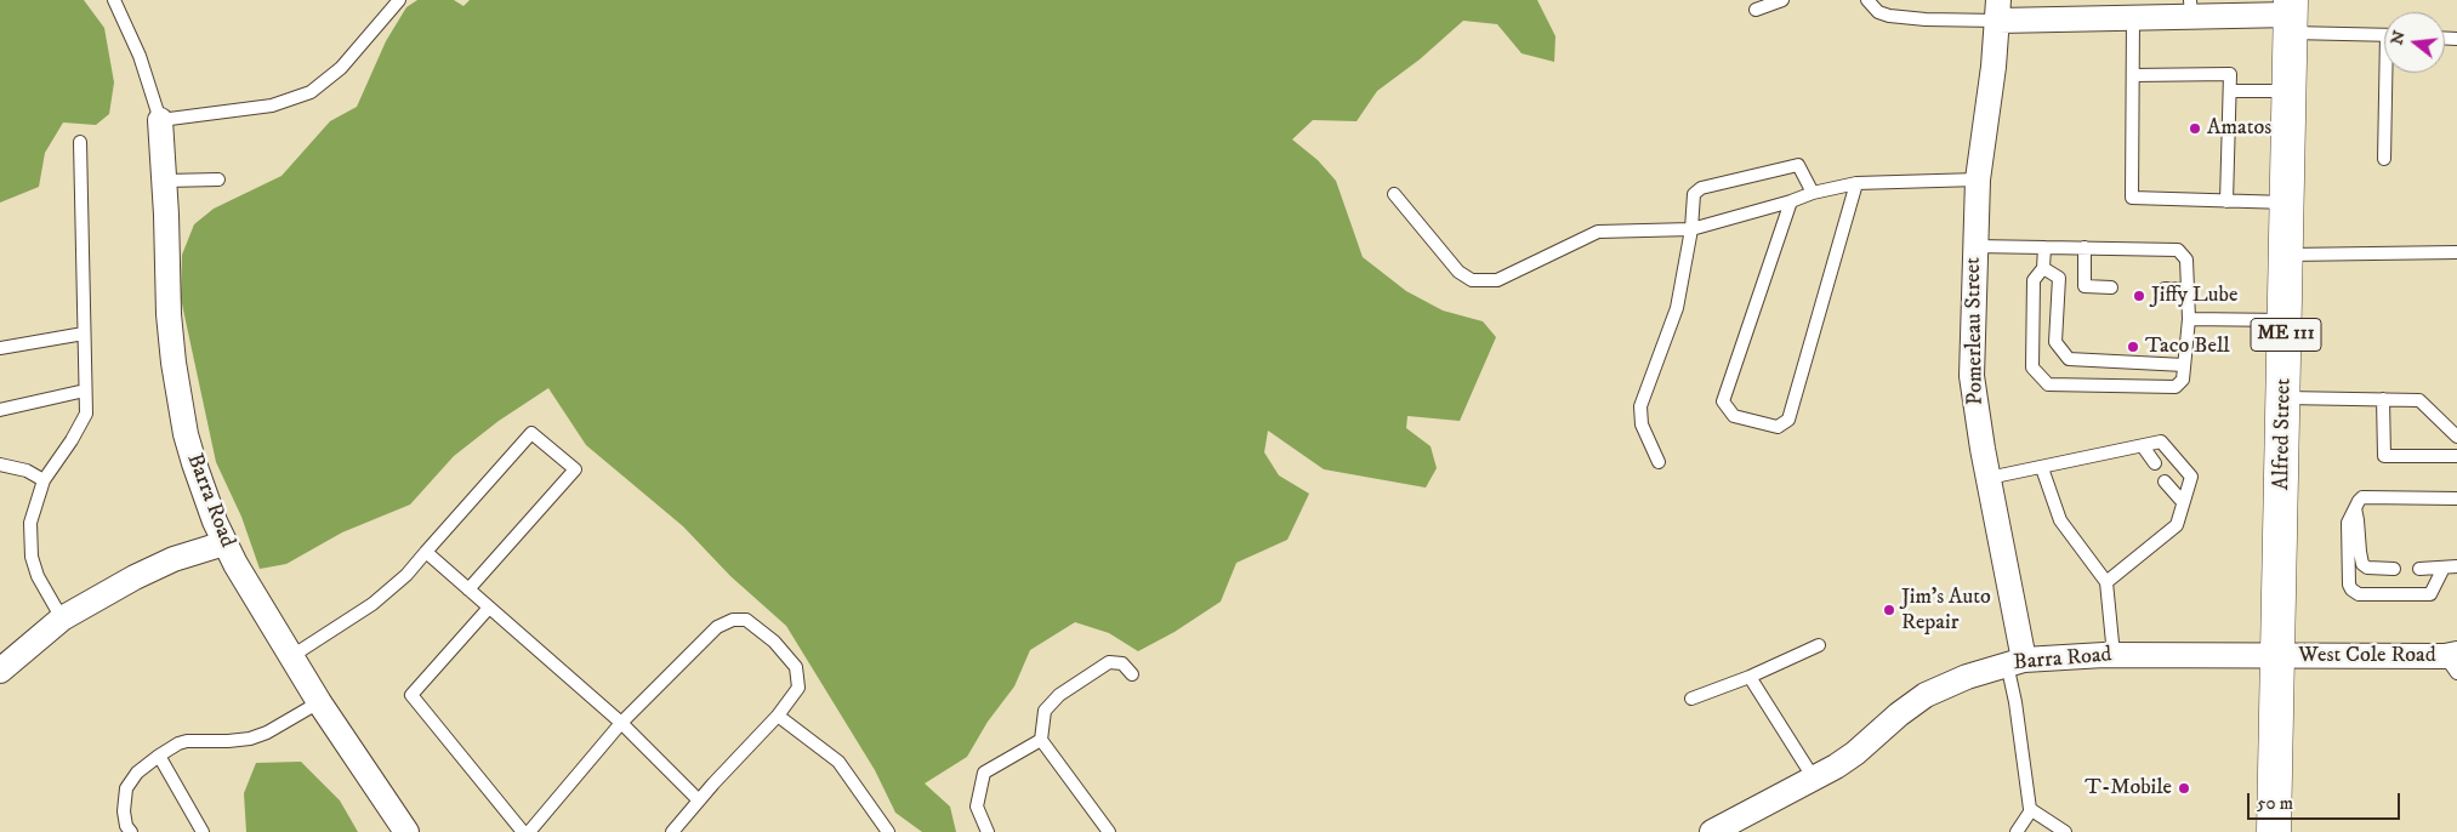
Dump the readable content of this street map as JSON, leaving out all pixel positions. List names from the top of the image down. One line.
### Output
{"streets":{"main road":["ME 111","Alfred Street"],"street":["Pomerleau Street","Barra Road","West Cole Road"]},"crossings":[["Pomerleau Street","Barra Road"],["Alfred Street","Barra Road"],["Alfred Street","West Cole Road"],["Barra Road","West Cole Road"]],"places":["Amatos","Jiffy Lube","Taco Bell","Jim's Auto Repair","T-Mobile"],"scale_bar":"50 m","north":"left"}
